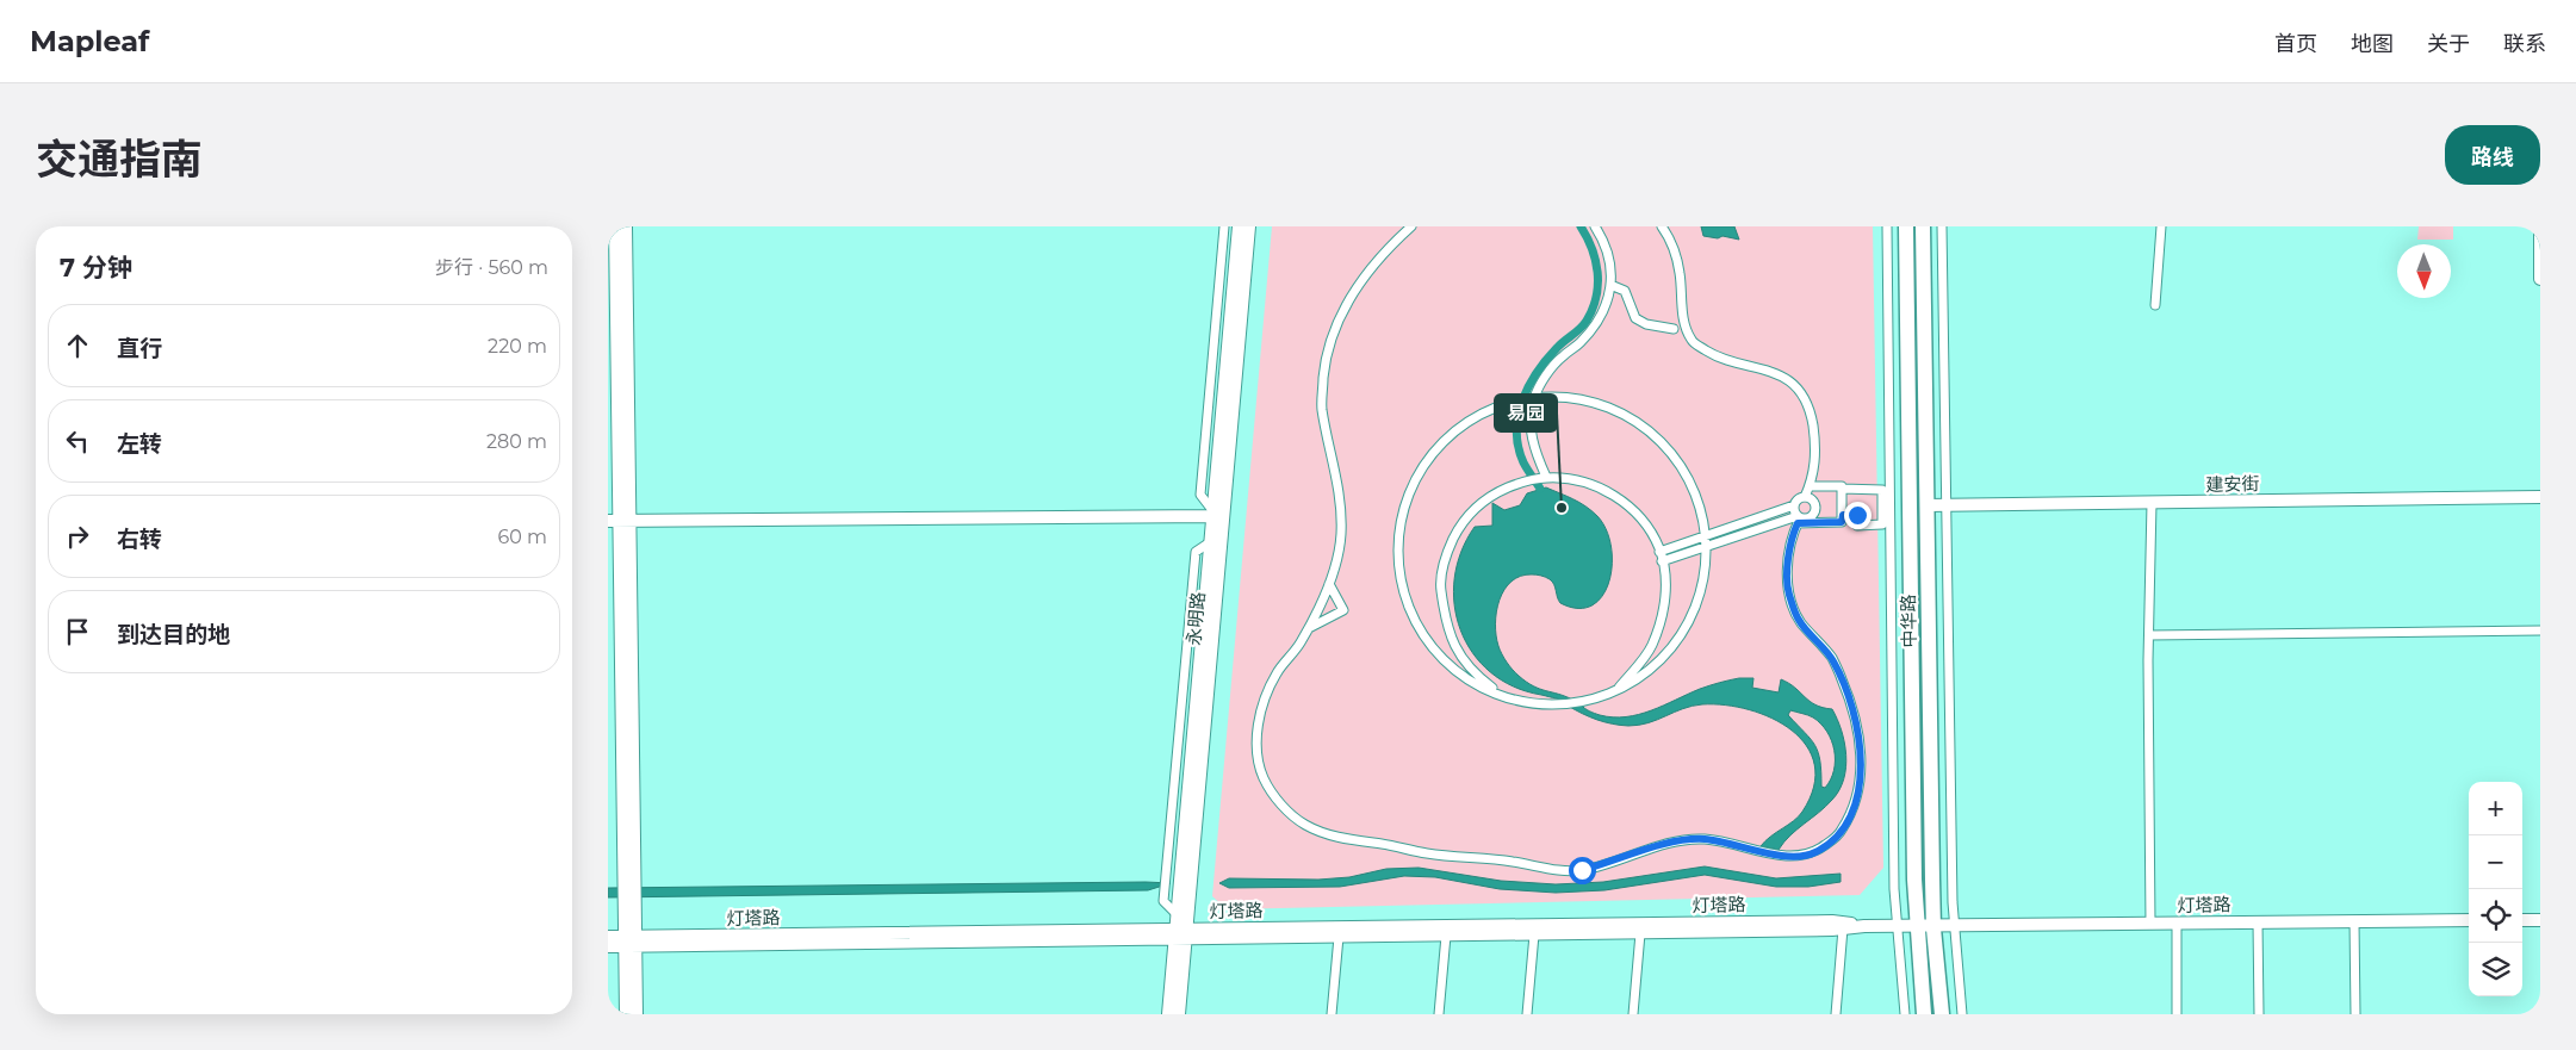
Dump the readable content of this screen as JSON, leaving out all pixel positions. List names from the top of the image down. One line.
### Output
{"streets":{"highway":["中华路"],"street":["建安街","永明路","灯塔路"]},"crossings":[["建安街","中华路"],["永明路","灯塔路"],["中华路","灯塔路"]],"places":["易园"],"north":"bottom","page":{"header":"Mapleaf","nav":["首页","地图","关于","联系"],"title":"交通指南","buttons":"路线","heading":["7 分钟","步行 · 560 m"],"list":[["直行","220 m"],["左转","280 m"],["右转","60 m"],"到达目的地"],"map_buttons":["+","−"]}}
